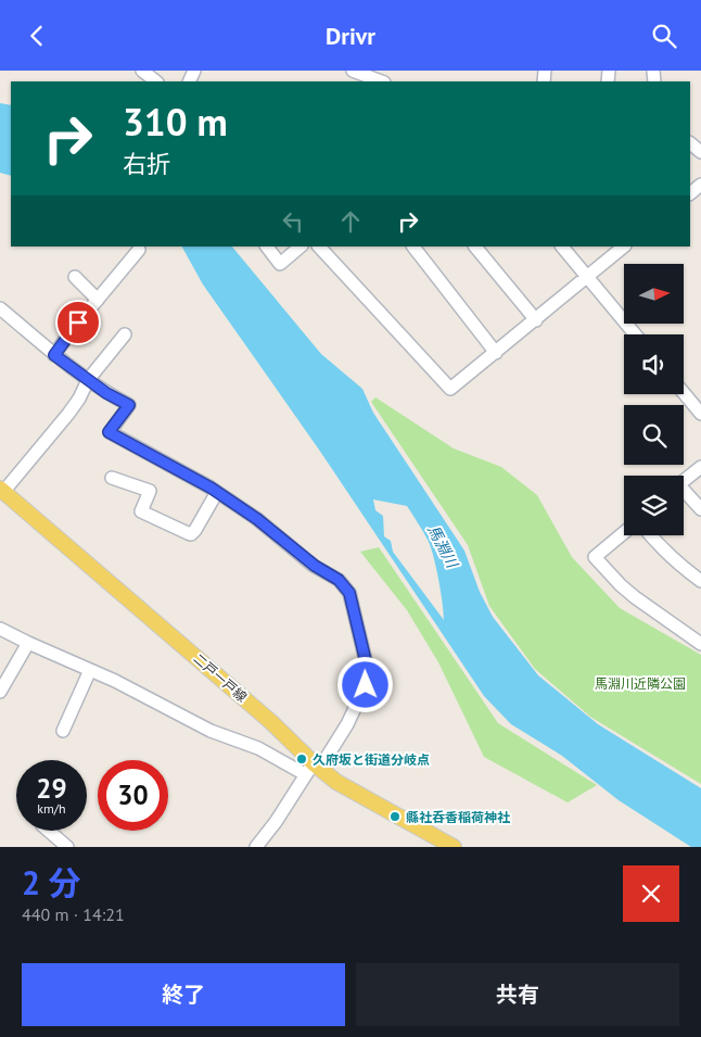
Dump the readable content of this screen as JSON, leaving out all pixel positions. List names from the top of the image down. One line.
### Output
{"streets":{"main road":["二戸一戸線"]},"water":["馬淵川"],"parks":["馬淵川近隣公園"],"places":["久府坂と街道分岐点","縣社呑香稲荷神社"],"north":"right","page":{"header":"Drivr","turn":["310 m","右折"],"speed":"29 km/h","limit":"30","heading":["2 分","440 m · 14:21"],"buttons":["終了","共有"]}}
